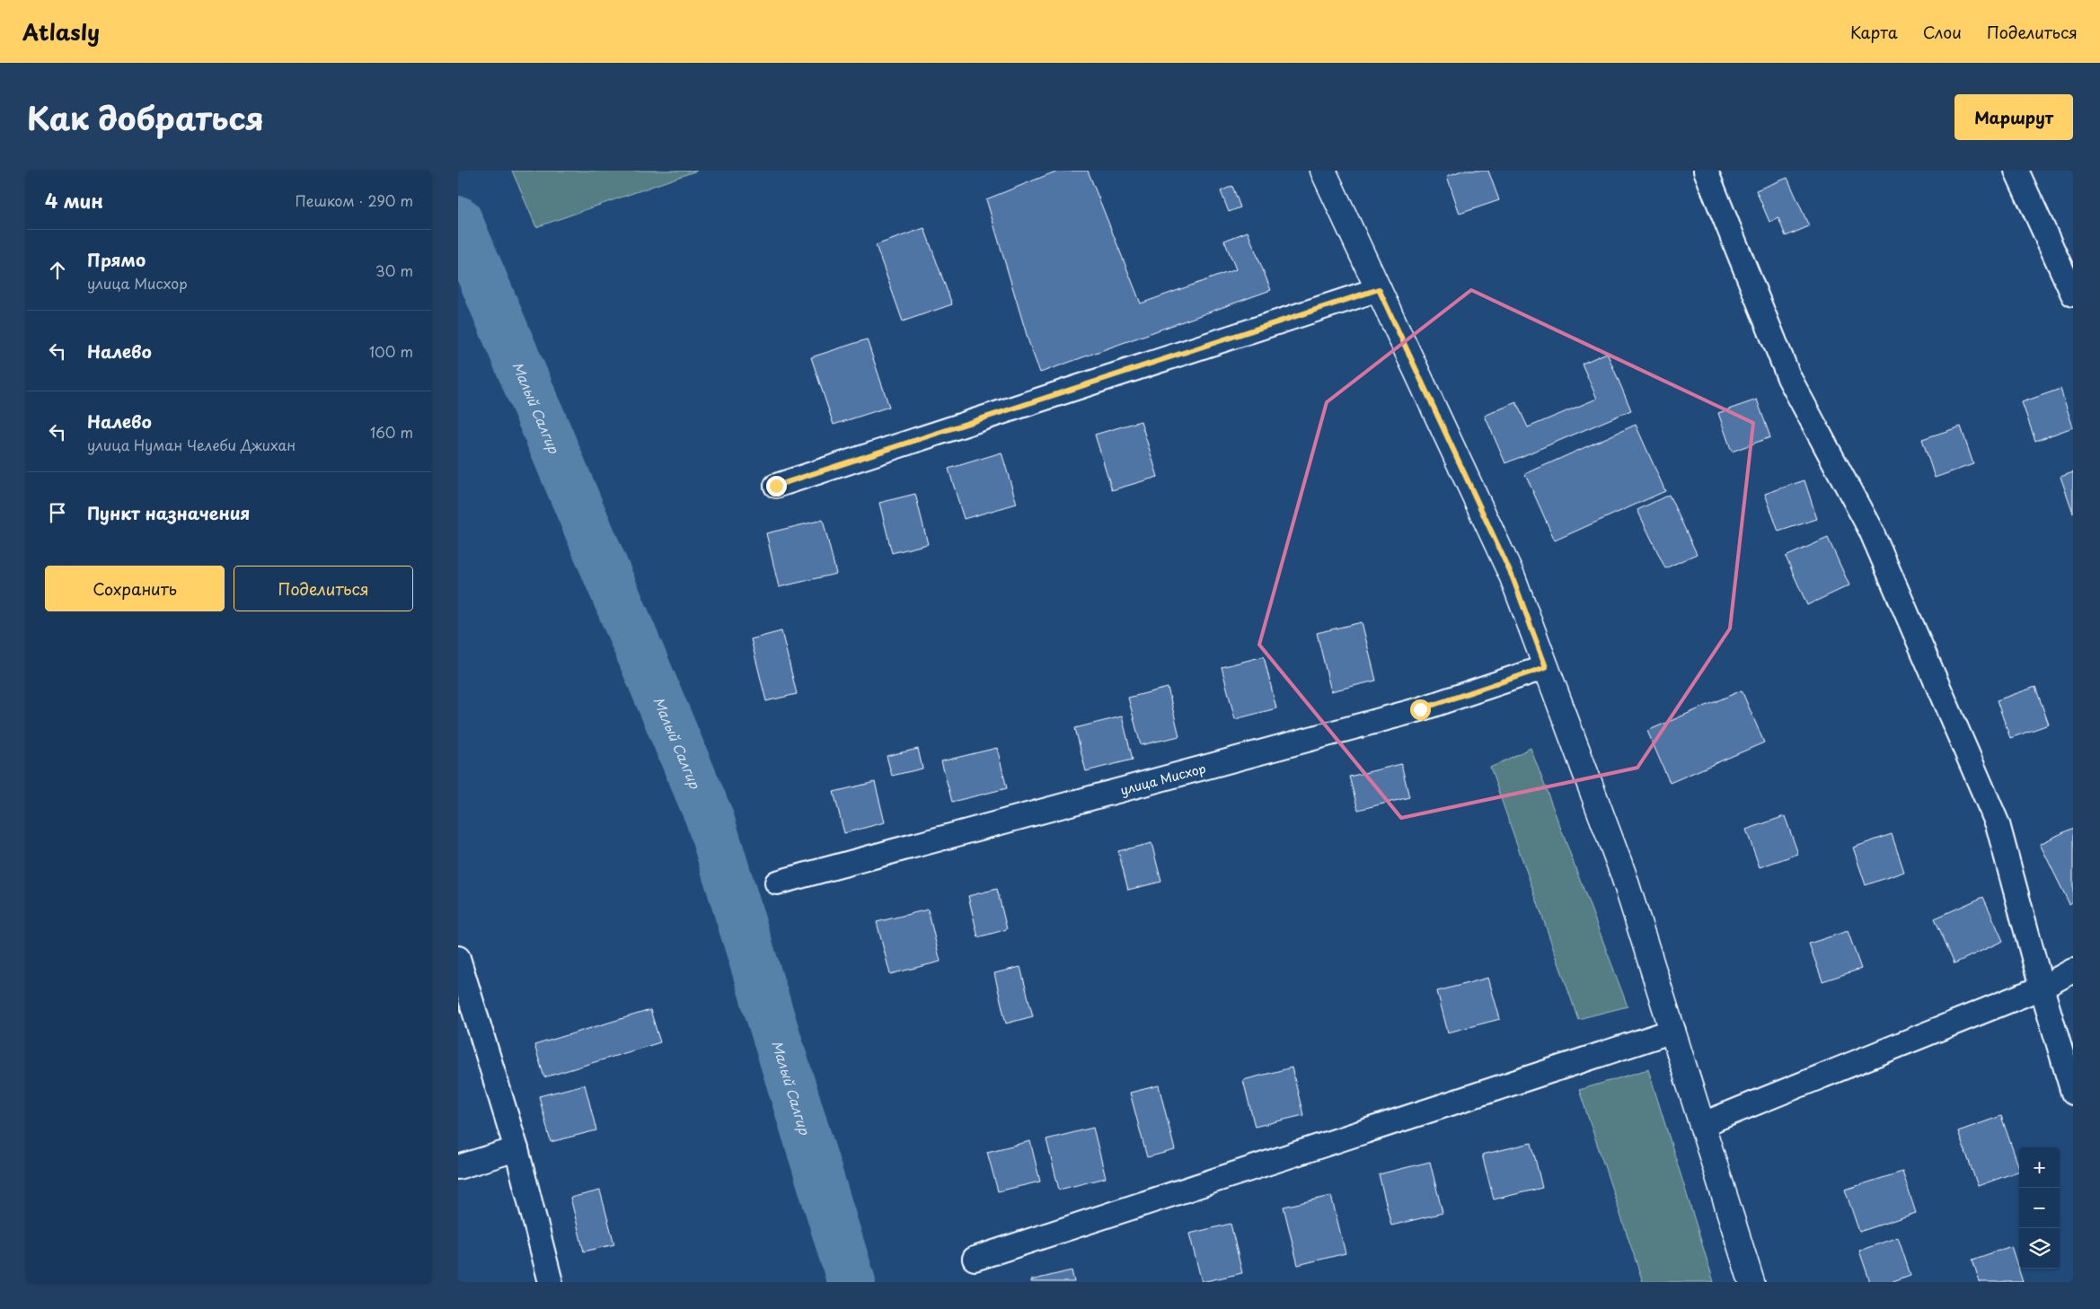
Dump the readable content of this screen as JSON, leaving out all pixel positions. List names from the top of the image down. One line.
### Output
{"streets":{"street":["улица Мисхор"]},"water":["Малый Салгир"],"page":{"header":"Atlasly","nav":["Карта","Слои","Поделиться"],"title":"Как добраться","buttons":["Маршрут",["Сохранить","Поделиться"]],"heading":["4 мин","Пешком · 290 m"],"list":[["Прямо","улица Мисхор","30 m"],["Налево","100 m"],["Налево","улица Нуман Челеби Джихан","160 m"],"Пункт назначения"],"map_buttons":["+","−"]}}
